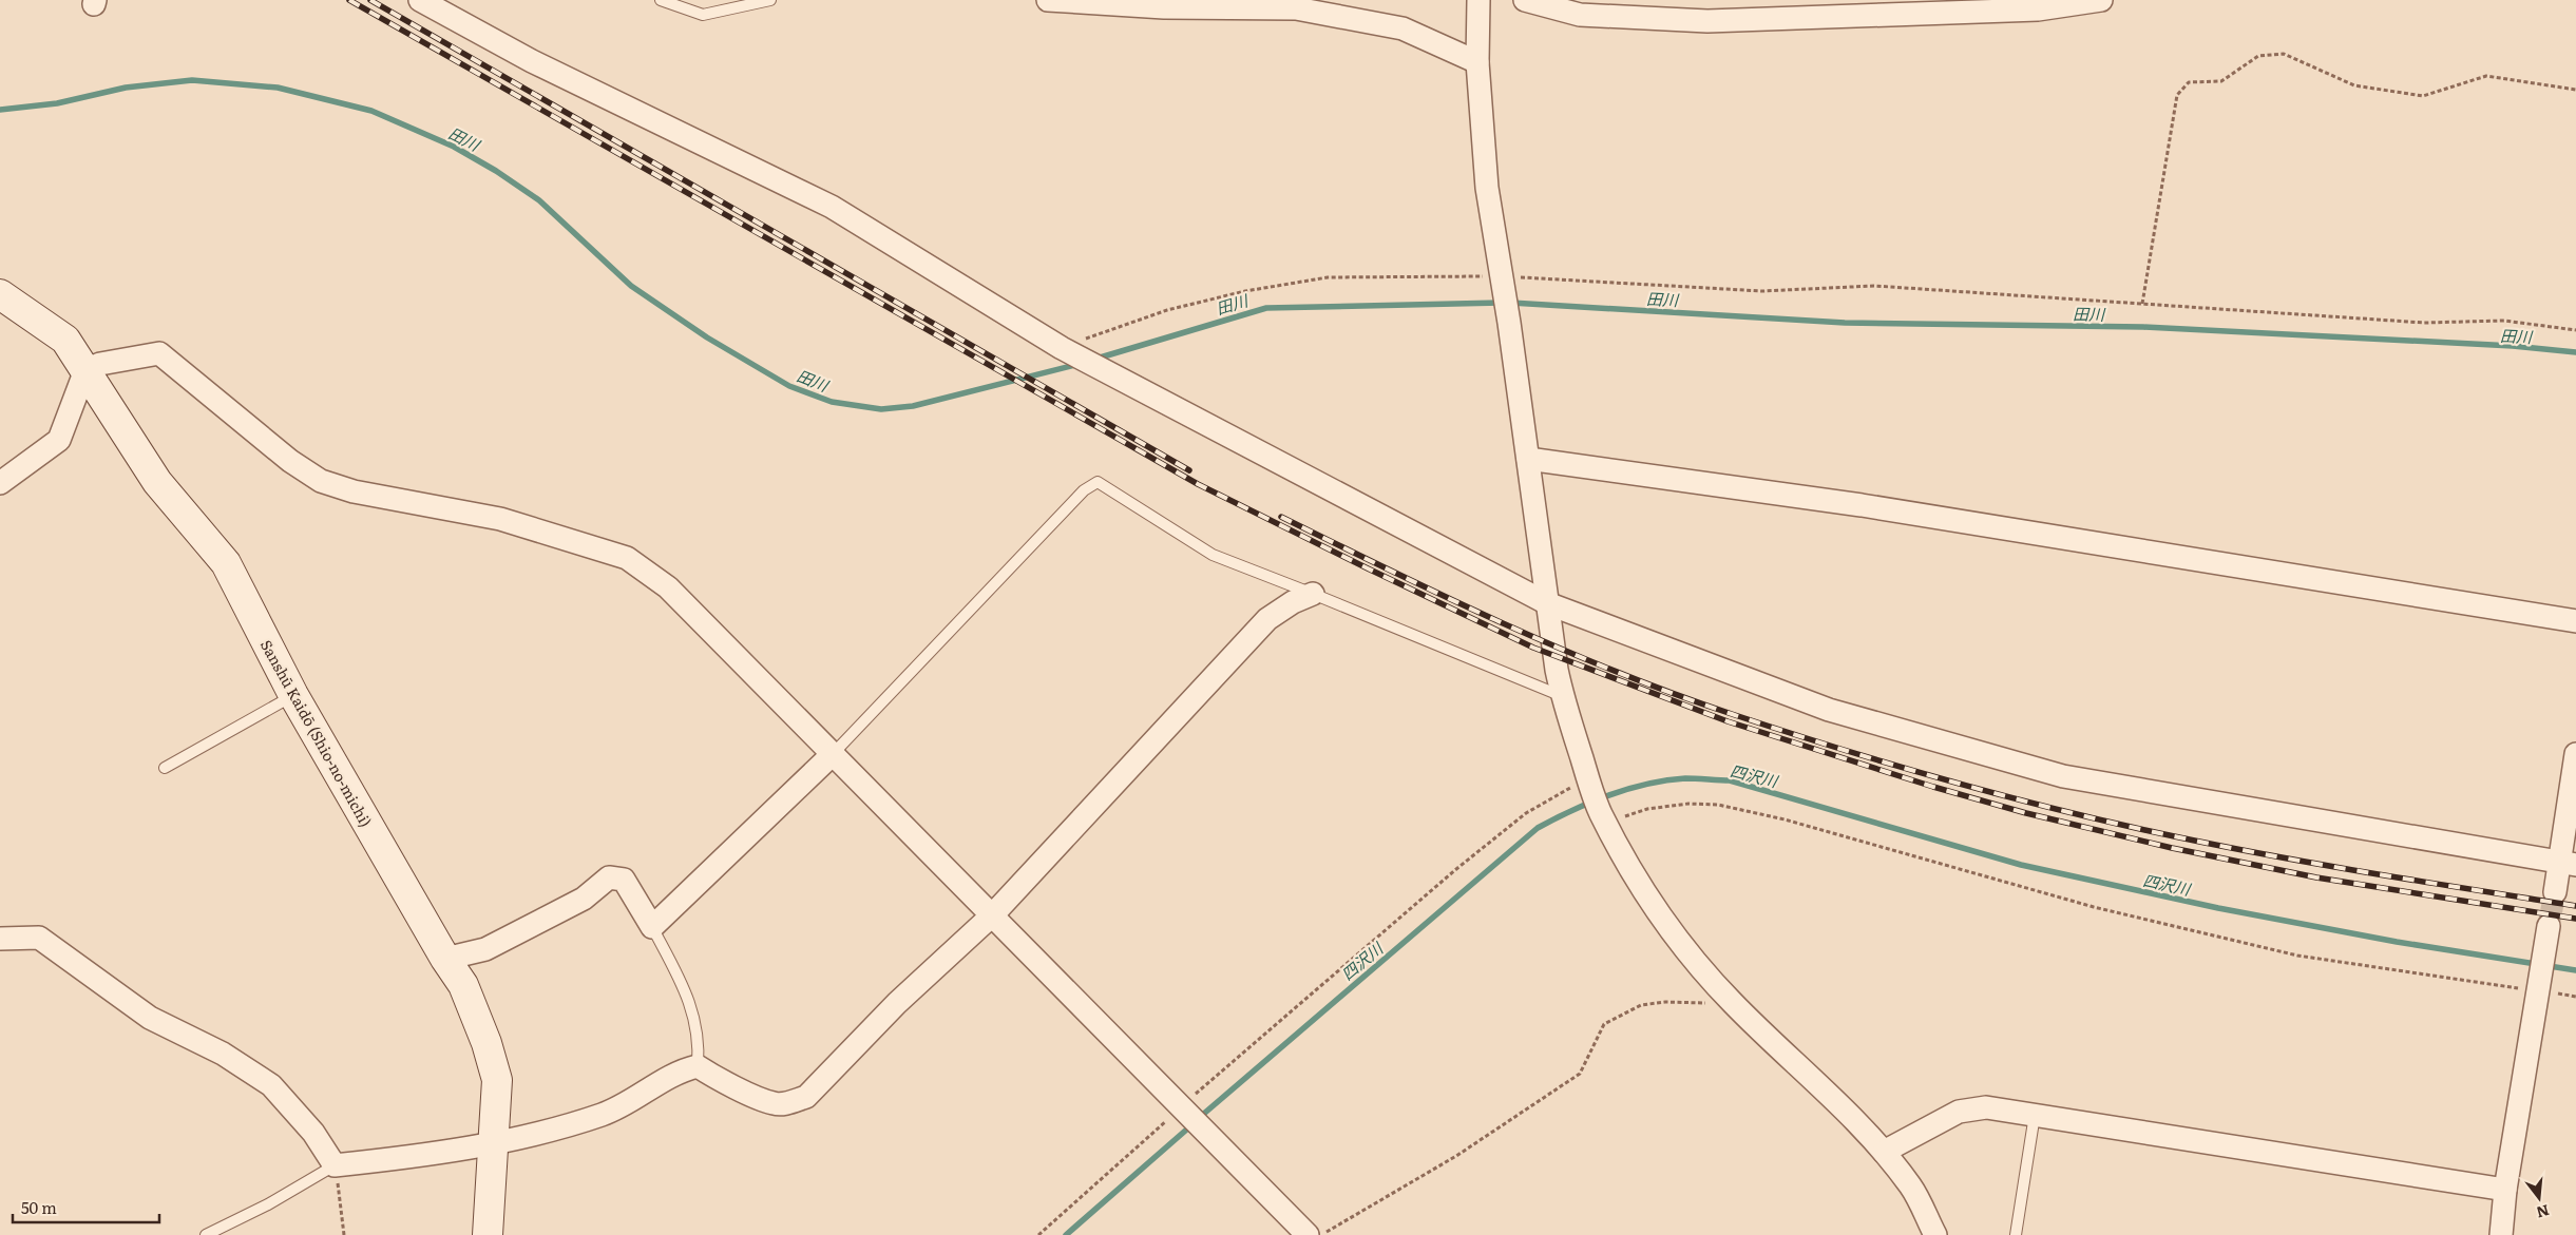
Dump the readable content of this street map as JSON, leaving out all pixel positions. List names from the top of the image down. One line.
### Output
{"streets":{"street":["Sanshū Kaidō (Shio-no-michi)"]},"water":["田川","四沢川"],"scale_bar":"50 m","north":"bottom"}
